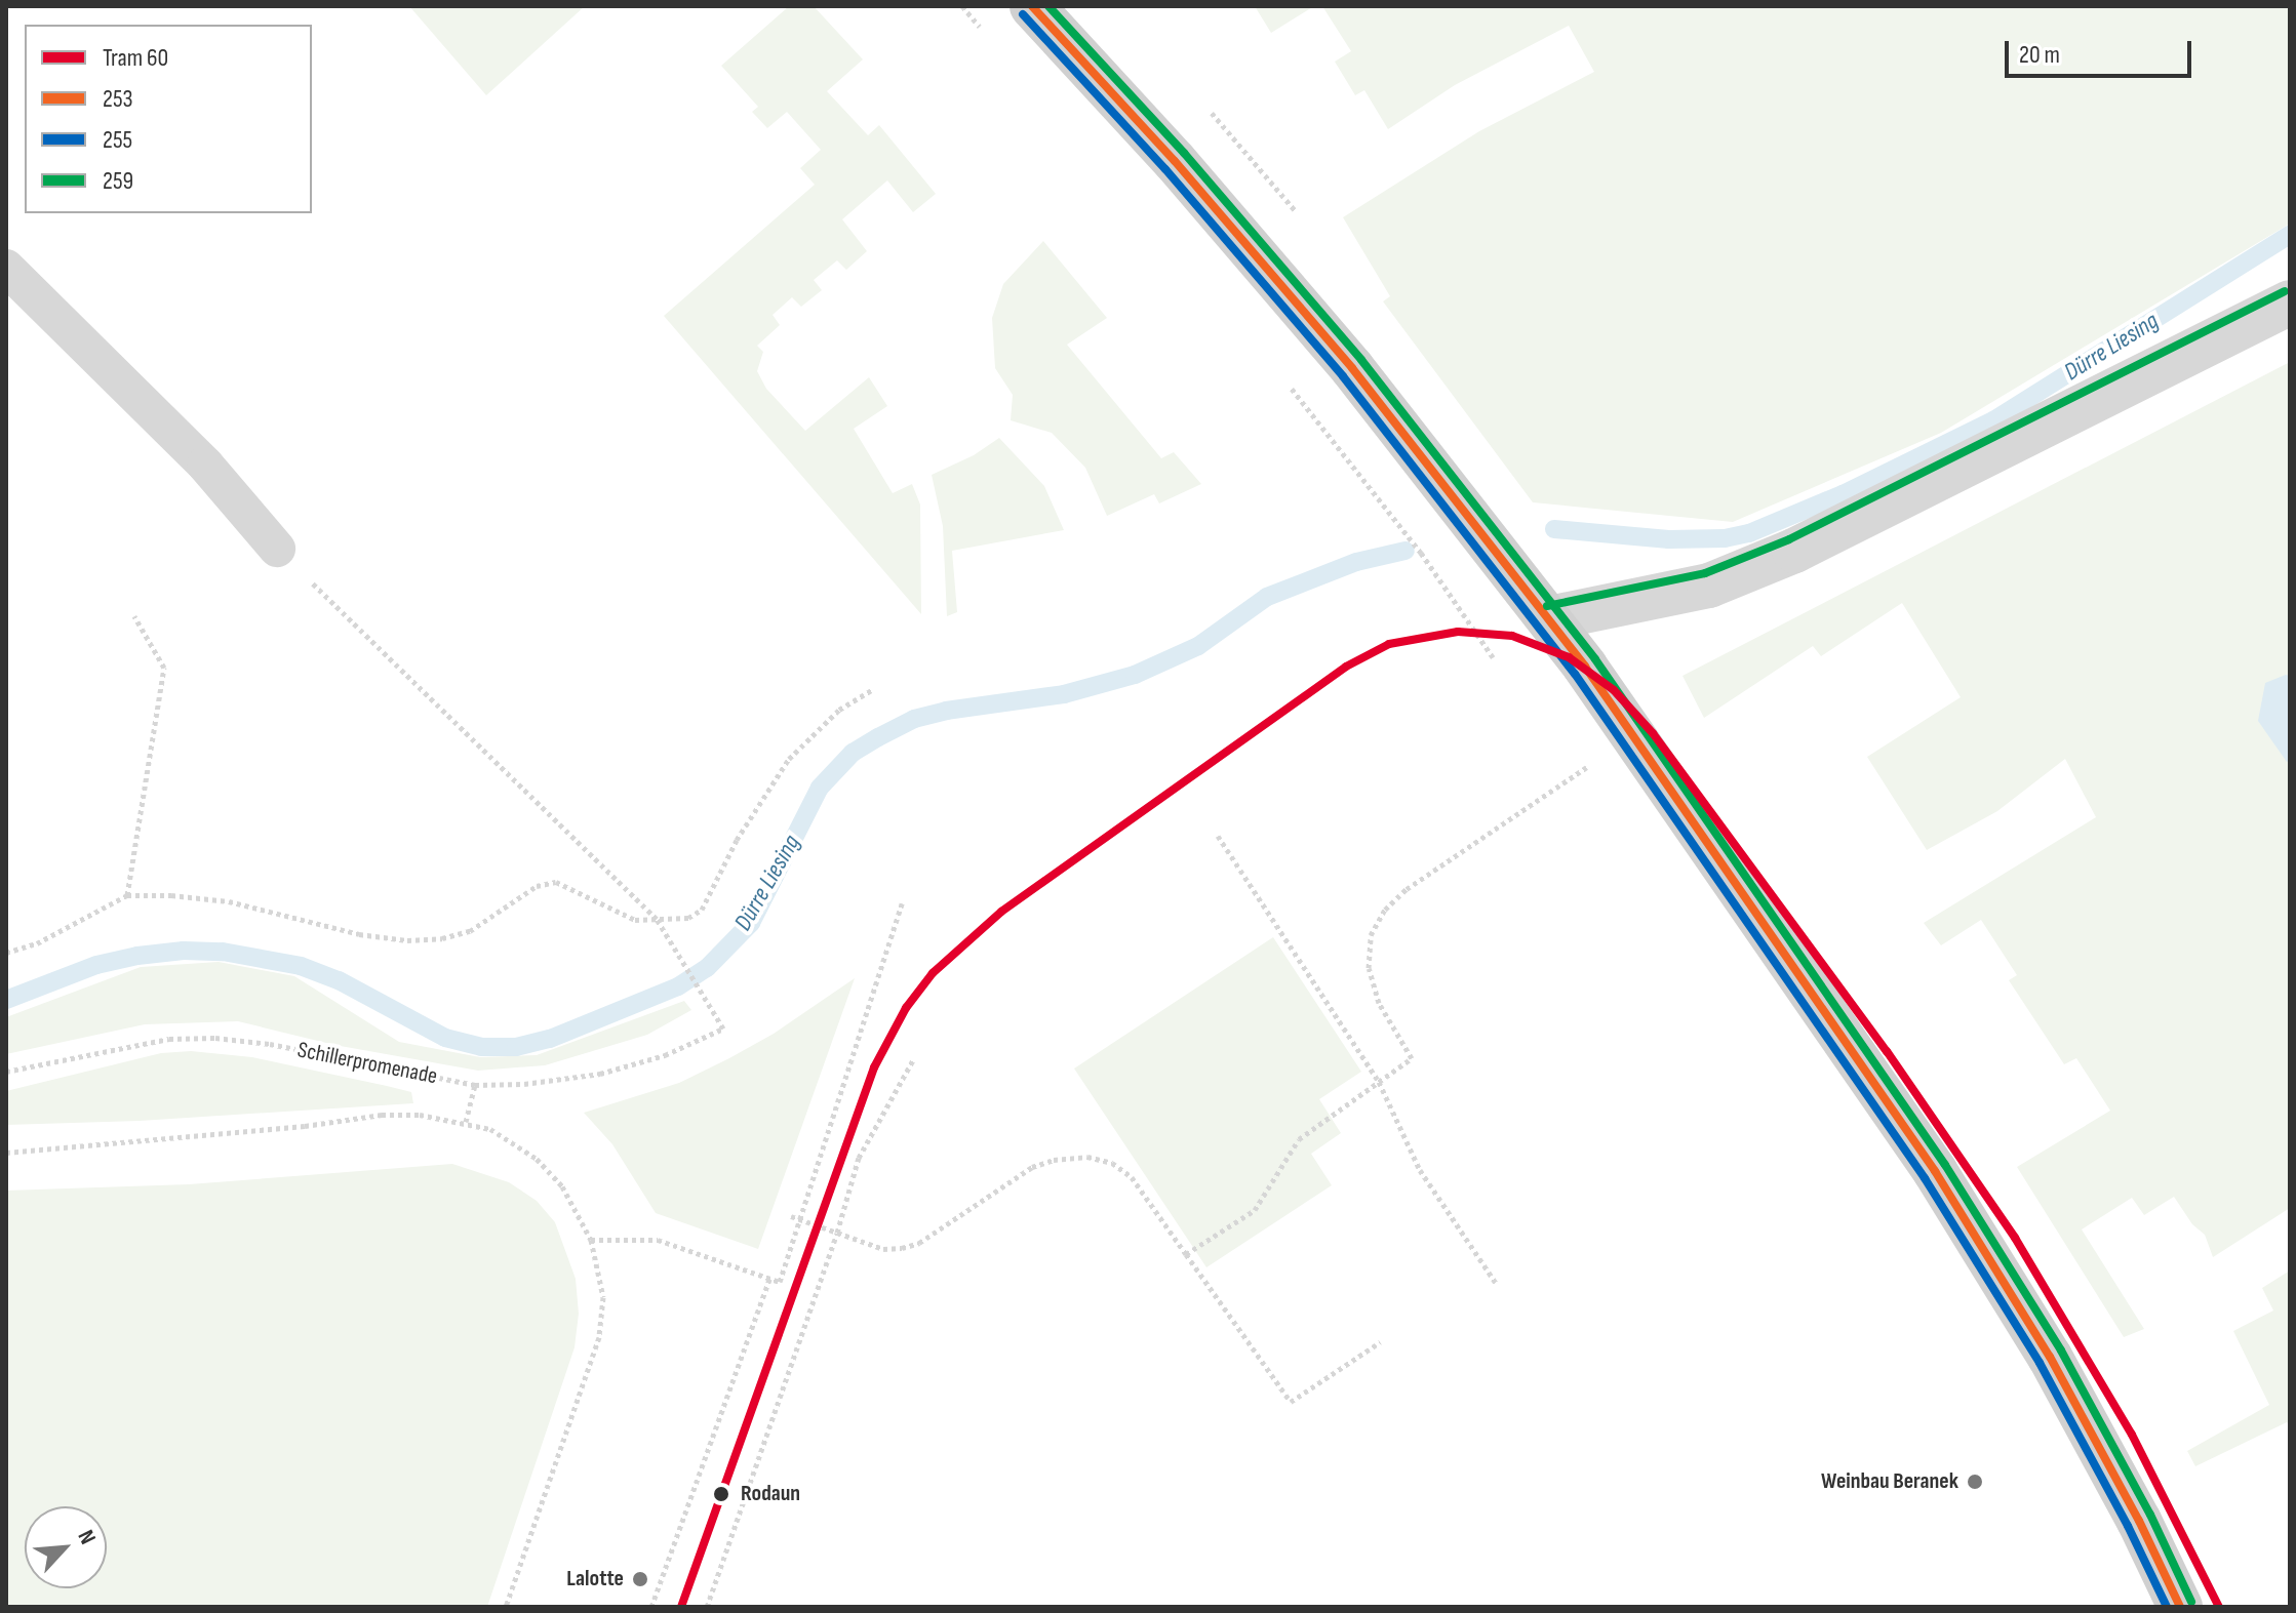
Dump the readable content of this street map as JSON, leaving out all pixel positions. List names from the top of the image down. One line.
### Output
{"streets":{"path":["Schillerpromenade"]},"water":["Dürre Liesing"],"places":["Weinbau Beranek","Rodaun","Lalotte"],"lines":["transit line 253","transit line 259","transit line 255","tram line 60"],"legend":["Tram 60","253","255","259"],"scale_bar":"20 m","north":"top right"}
